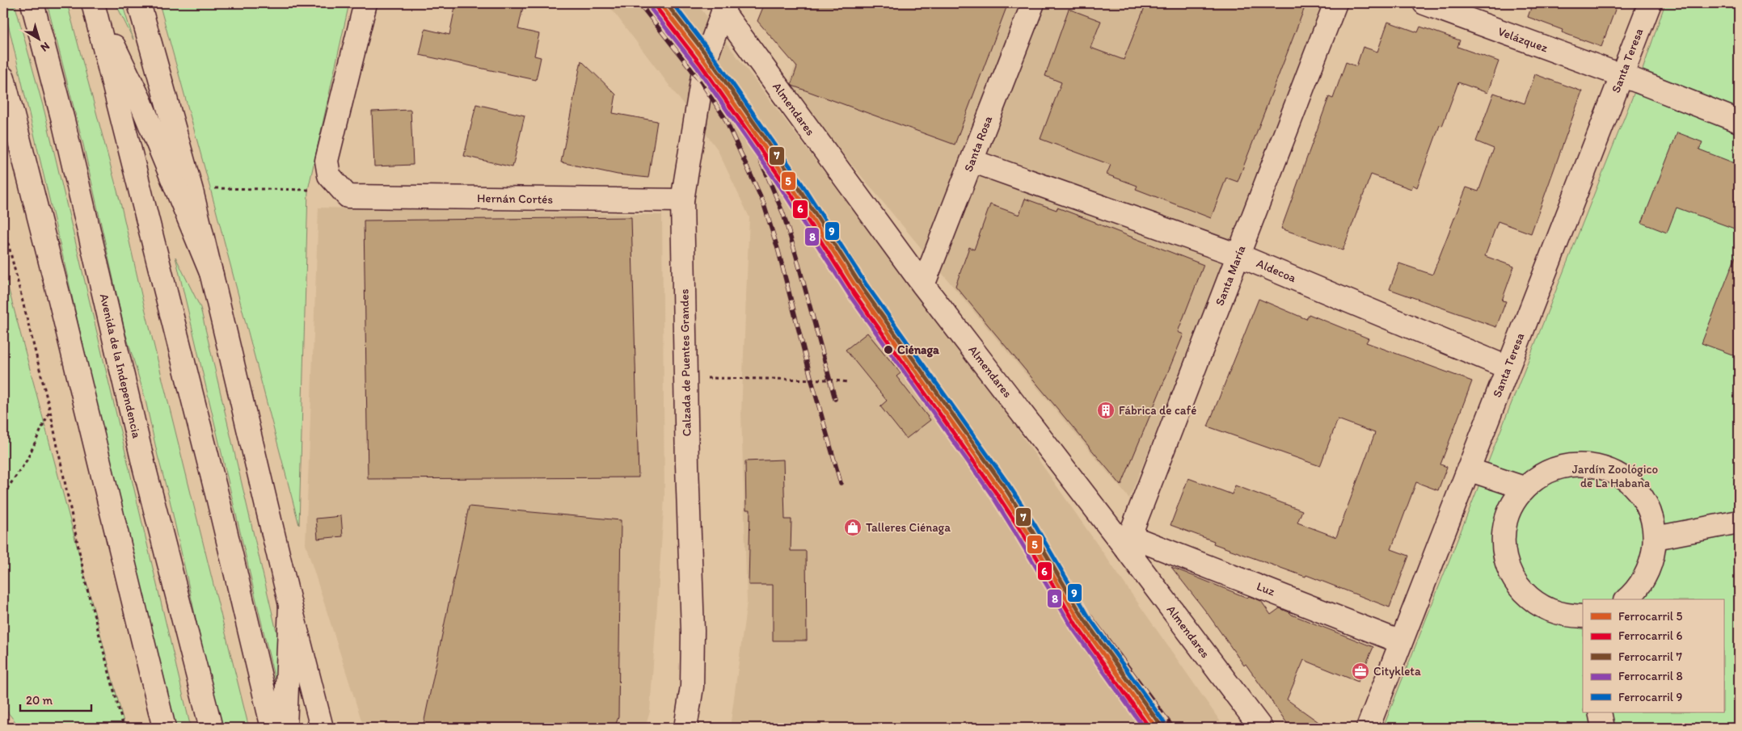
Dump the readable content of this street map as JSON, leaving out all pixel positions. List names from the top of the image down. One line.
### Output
{"streets":{"main road":["Velázquez","Santa Teresa","Almendares","Santa Rosa","Hernán Cortés","Aldecoa","Santa María","Calzada de Puentes Grandes","Avenida de la Independencia","Luz"]},"crossings":[["Velázquez","Santa Teresa"],["Santa Teresa","Aldecoa"],["Santa Teresa","Luz"],["Almendares","Santa Rosa"],["Almendares","Santa María"],["Almendares","Calzada de Puentes Grandes"],["Almendares","Luz"],["Santa Rosa","Aldecoa"],["Hernán Cortés","Calzada de Puentes Grandes"],["Aldecoa","Santa María"],["Santa María","Luz"]],"parks":["Jardín Zoológico de La Habana"],"places":{"other":["Ciénaga"],"building":["Fábrica de café"],"shop":["Talleres Ciénaga"],"office":["Citykleta"]},"lines":["rail line 5","rail line 7","rail line 9","rail line 6","rail line 8"],"legend":["Ferrocarril 5","Ferrocarril 6","Ferrocarril 7","Ferrocarril 8","Ferrocarril 9"],"scale_bar":"20 m","north":"bottom right"}
